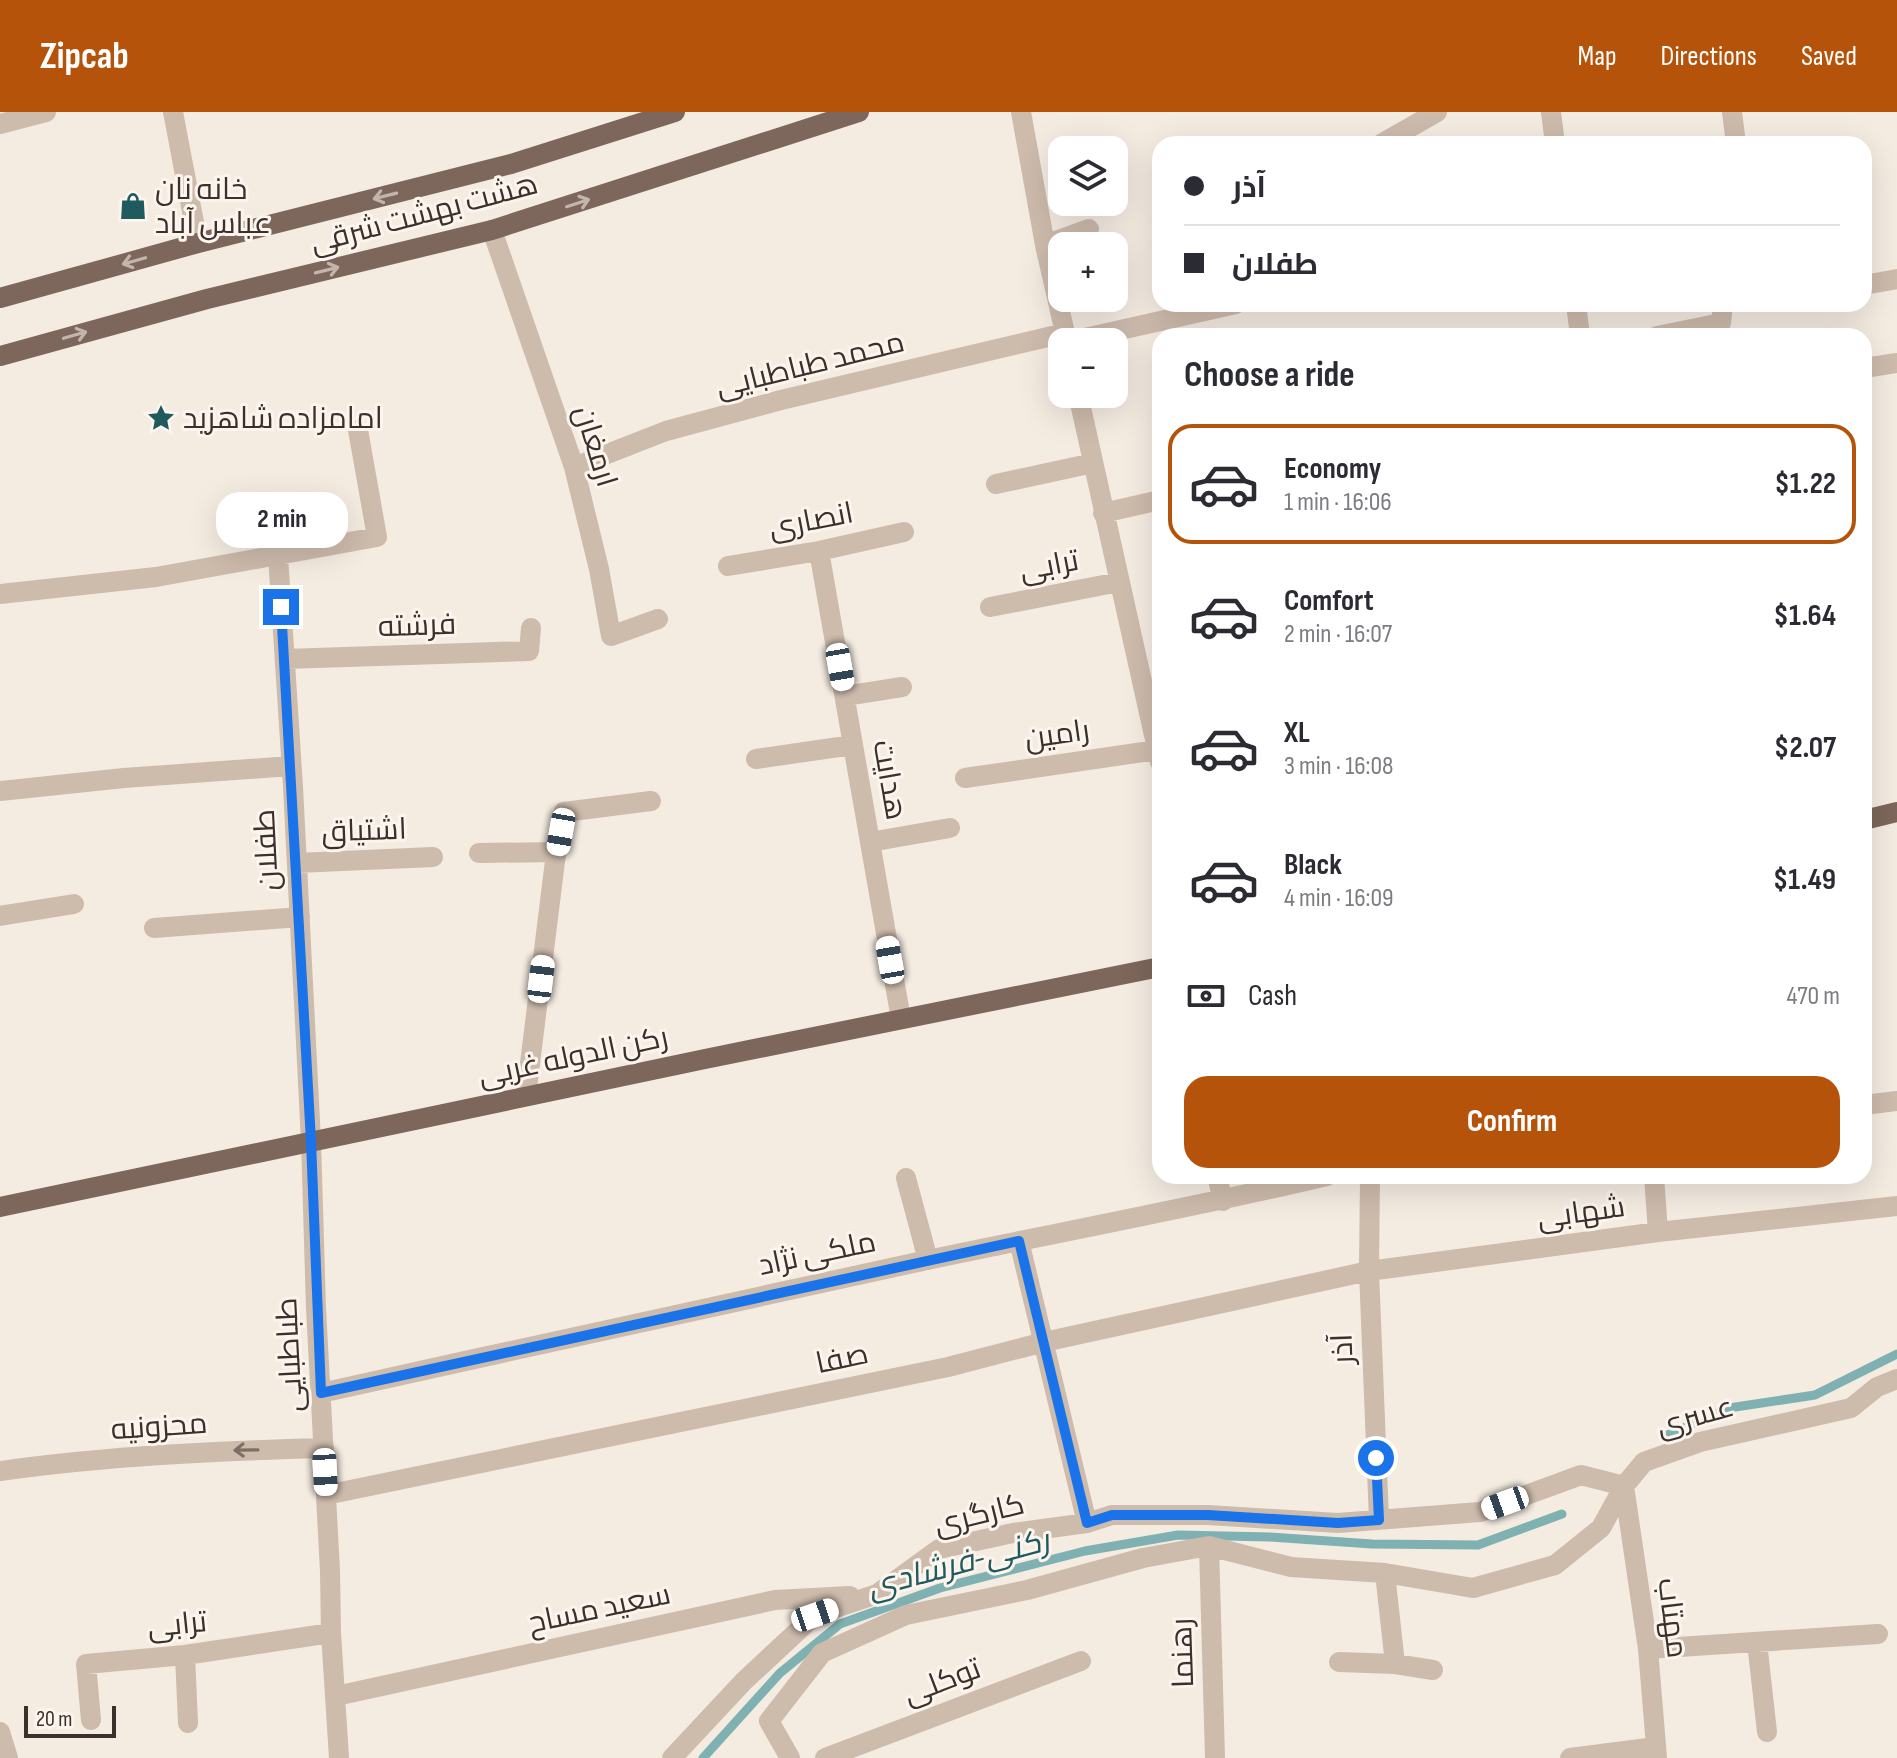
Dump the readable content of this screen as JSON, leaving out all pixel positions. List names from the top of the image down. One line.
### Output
{"streets":{"main road":["هشت بهشت شرقی","رکن الدوله غربی"],"street":["محمد طباطبایی","ارمغان","انصاری","ترابی","فرشته","رامین","هدایت","اشتیاق","طفلان","شهابی","ملکی نژاد","آذر","طباطبایی","صفا","عسری","محزونیه","کارگری","سعید مساح","مهتاب","رهنما","توکلی"]},"crossings":[["هشت بهشت شرقی","ارمغان"],["محمد طباطبایی","ارمغان"],["انصاری","هدایت"],["ترابی","طباطبایی"],["فرشته","طفلان"],["هدایت","رکن الدوله غربی"],["اشتیاق","طفلان"],["طفلان","رکن الدوله غربی"],["طفلان","طباطبایی"],["رکن الدوله غربی","طباطبایی"],["شهابی","آذر"],["شهابی","صفا"],["ملکی نژاد","طباطبایی"],["آذر","صفا"],["طباطبایی","صفا"],["طباطبایی","محزونیه"],["طباطبایی","سعید مساح"],["عسری","مهتاب"],["کارگری","سعید مساح"]],"one_way":["محزونیه"],"water":["رکنی-فرشادی"],"places":{"shop":["خانه نان عباس آباد"],"place":["امامزاده شاهزید"]},"scale_bar":"20 m","page":{"header":"Zipcab","nav":["Map","Directions","Saved"],"map_buttons":["+","−"],"banner":["آذر","طفلان"],"heading":"Choose a ride","list":[{"name":"Economy","note":"1 min · 16:06","value":"$1.22"},{"name":"Comfort","note":"2 min · 16:07","value":"$1.64"},{"name":"XL","note":"3 min · 16:08","value":"$2.07"},{"name":"Black","note":"4 min · 16:09","value":"$1.49"}],"bubble":"2 min","pay":["Cash","470 m"],"buttons":"Confirm","scale":"20 m"}}
